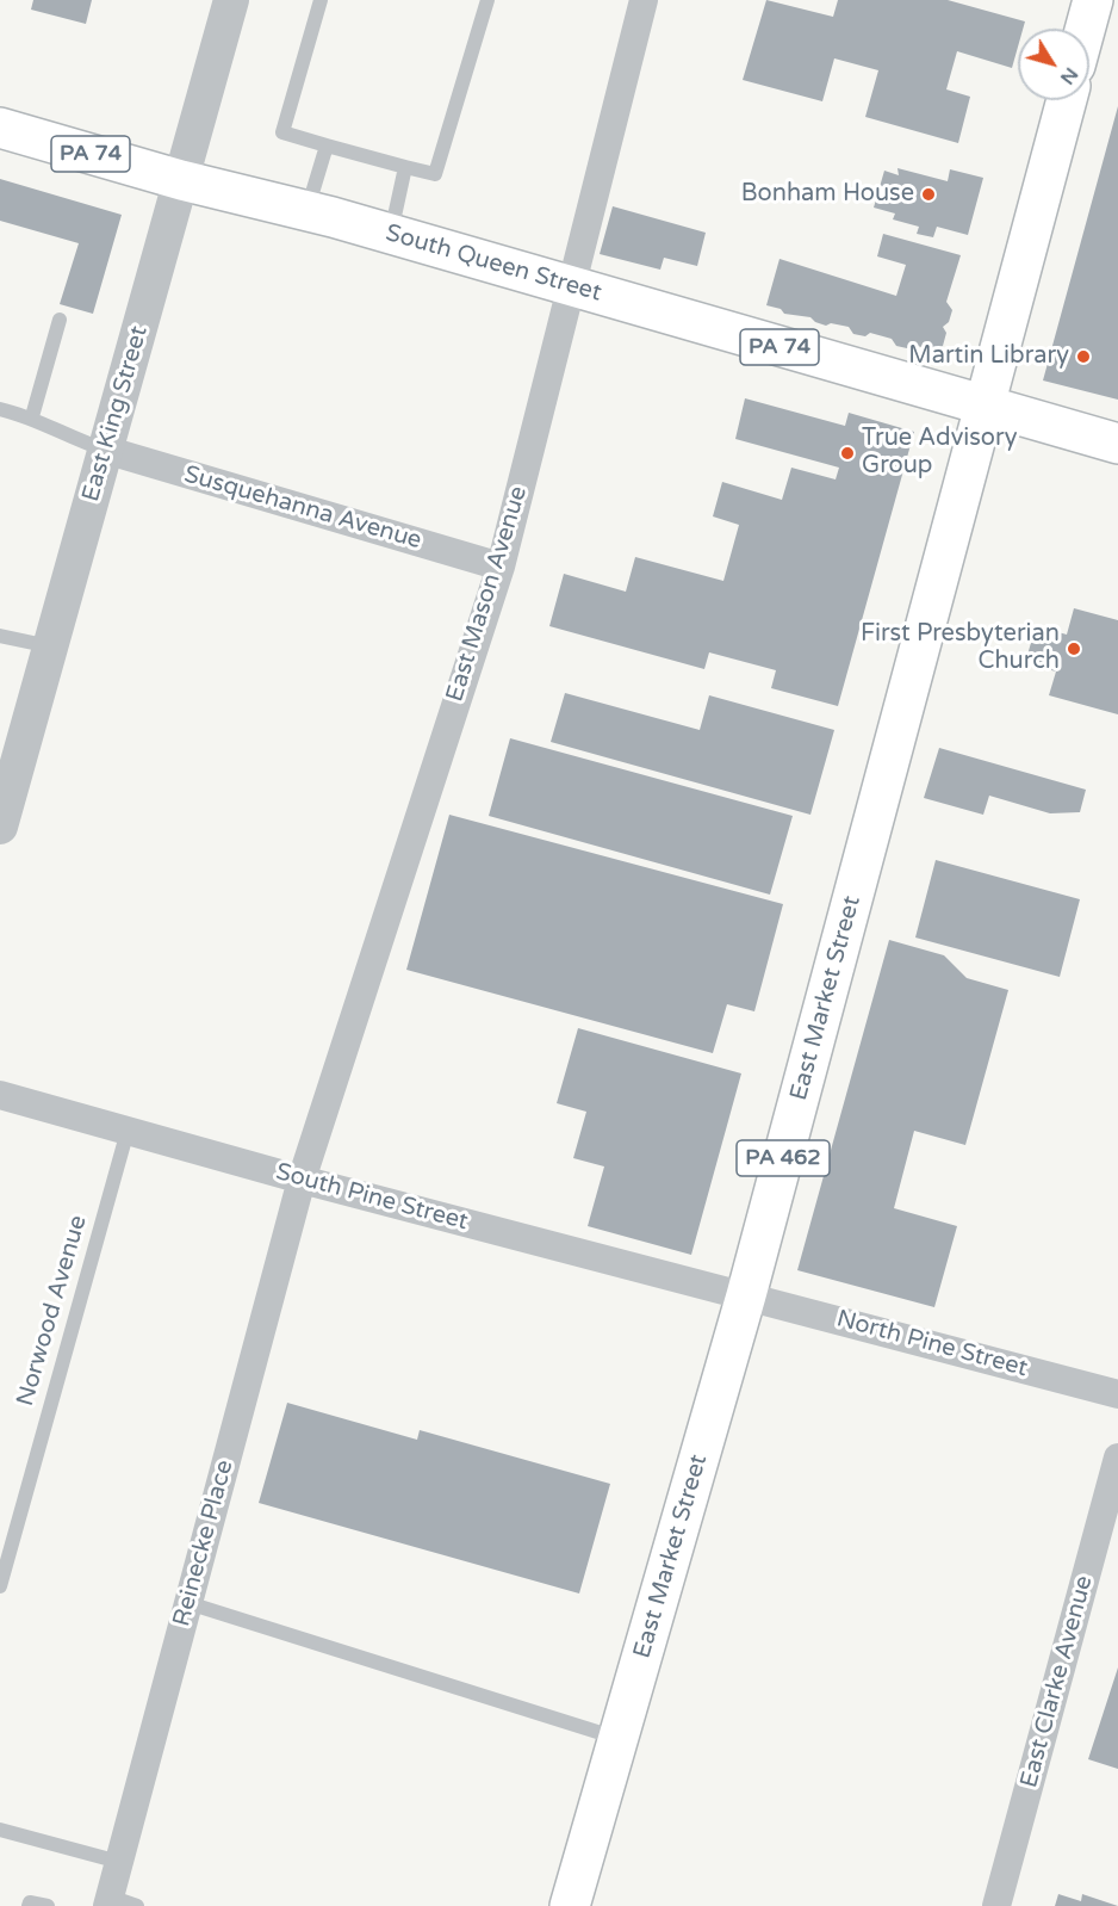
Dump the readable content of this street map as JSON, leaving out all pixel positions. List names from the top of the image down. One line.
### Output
{"streets":{"main road":["PA 74","South Queen Street","East Market Street","PA 462"],"street":["East King Street","Susquehanna Avenue","East Mason Avenue","South Pine Street","North Pine Street","Reinecke Place","East Clarke Avenue"],"lane":["Norwood Avenue"]},"crossings":[["PA 74","South Queen Street"],["PA 74","East Market Street"],["South Queen Street","East King Street"],["South Queen Street","East Mason Avenue"],["South Queen Street","East Market Street"],["East King Street","Susquehanna Avenue"],["Susquehanna Avenue","East Mason Avenue"],["East Mason Avenue","South Pine Street"],["East Mason Avenue","Reinecke Place"],["East Market Street","South Pine Street"],["East Market Street","North Pine Street"],["South Pine Street","Norwood Avenue"],["South Pine Street","North Pine Street"],["South Pine Street","Reinecke Place"]],"places":["Bonham House","Martin Library","True Advisory Group","First Presbyterian Church"],"north":"bottom right"}
